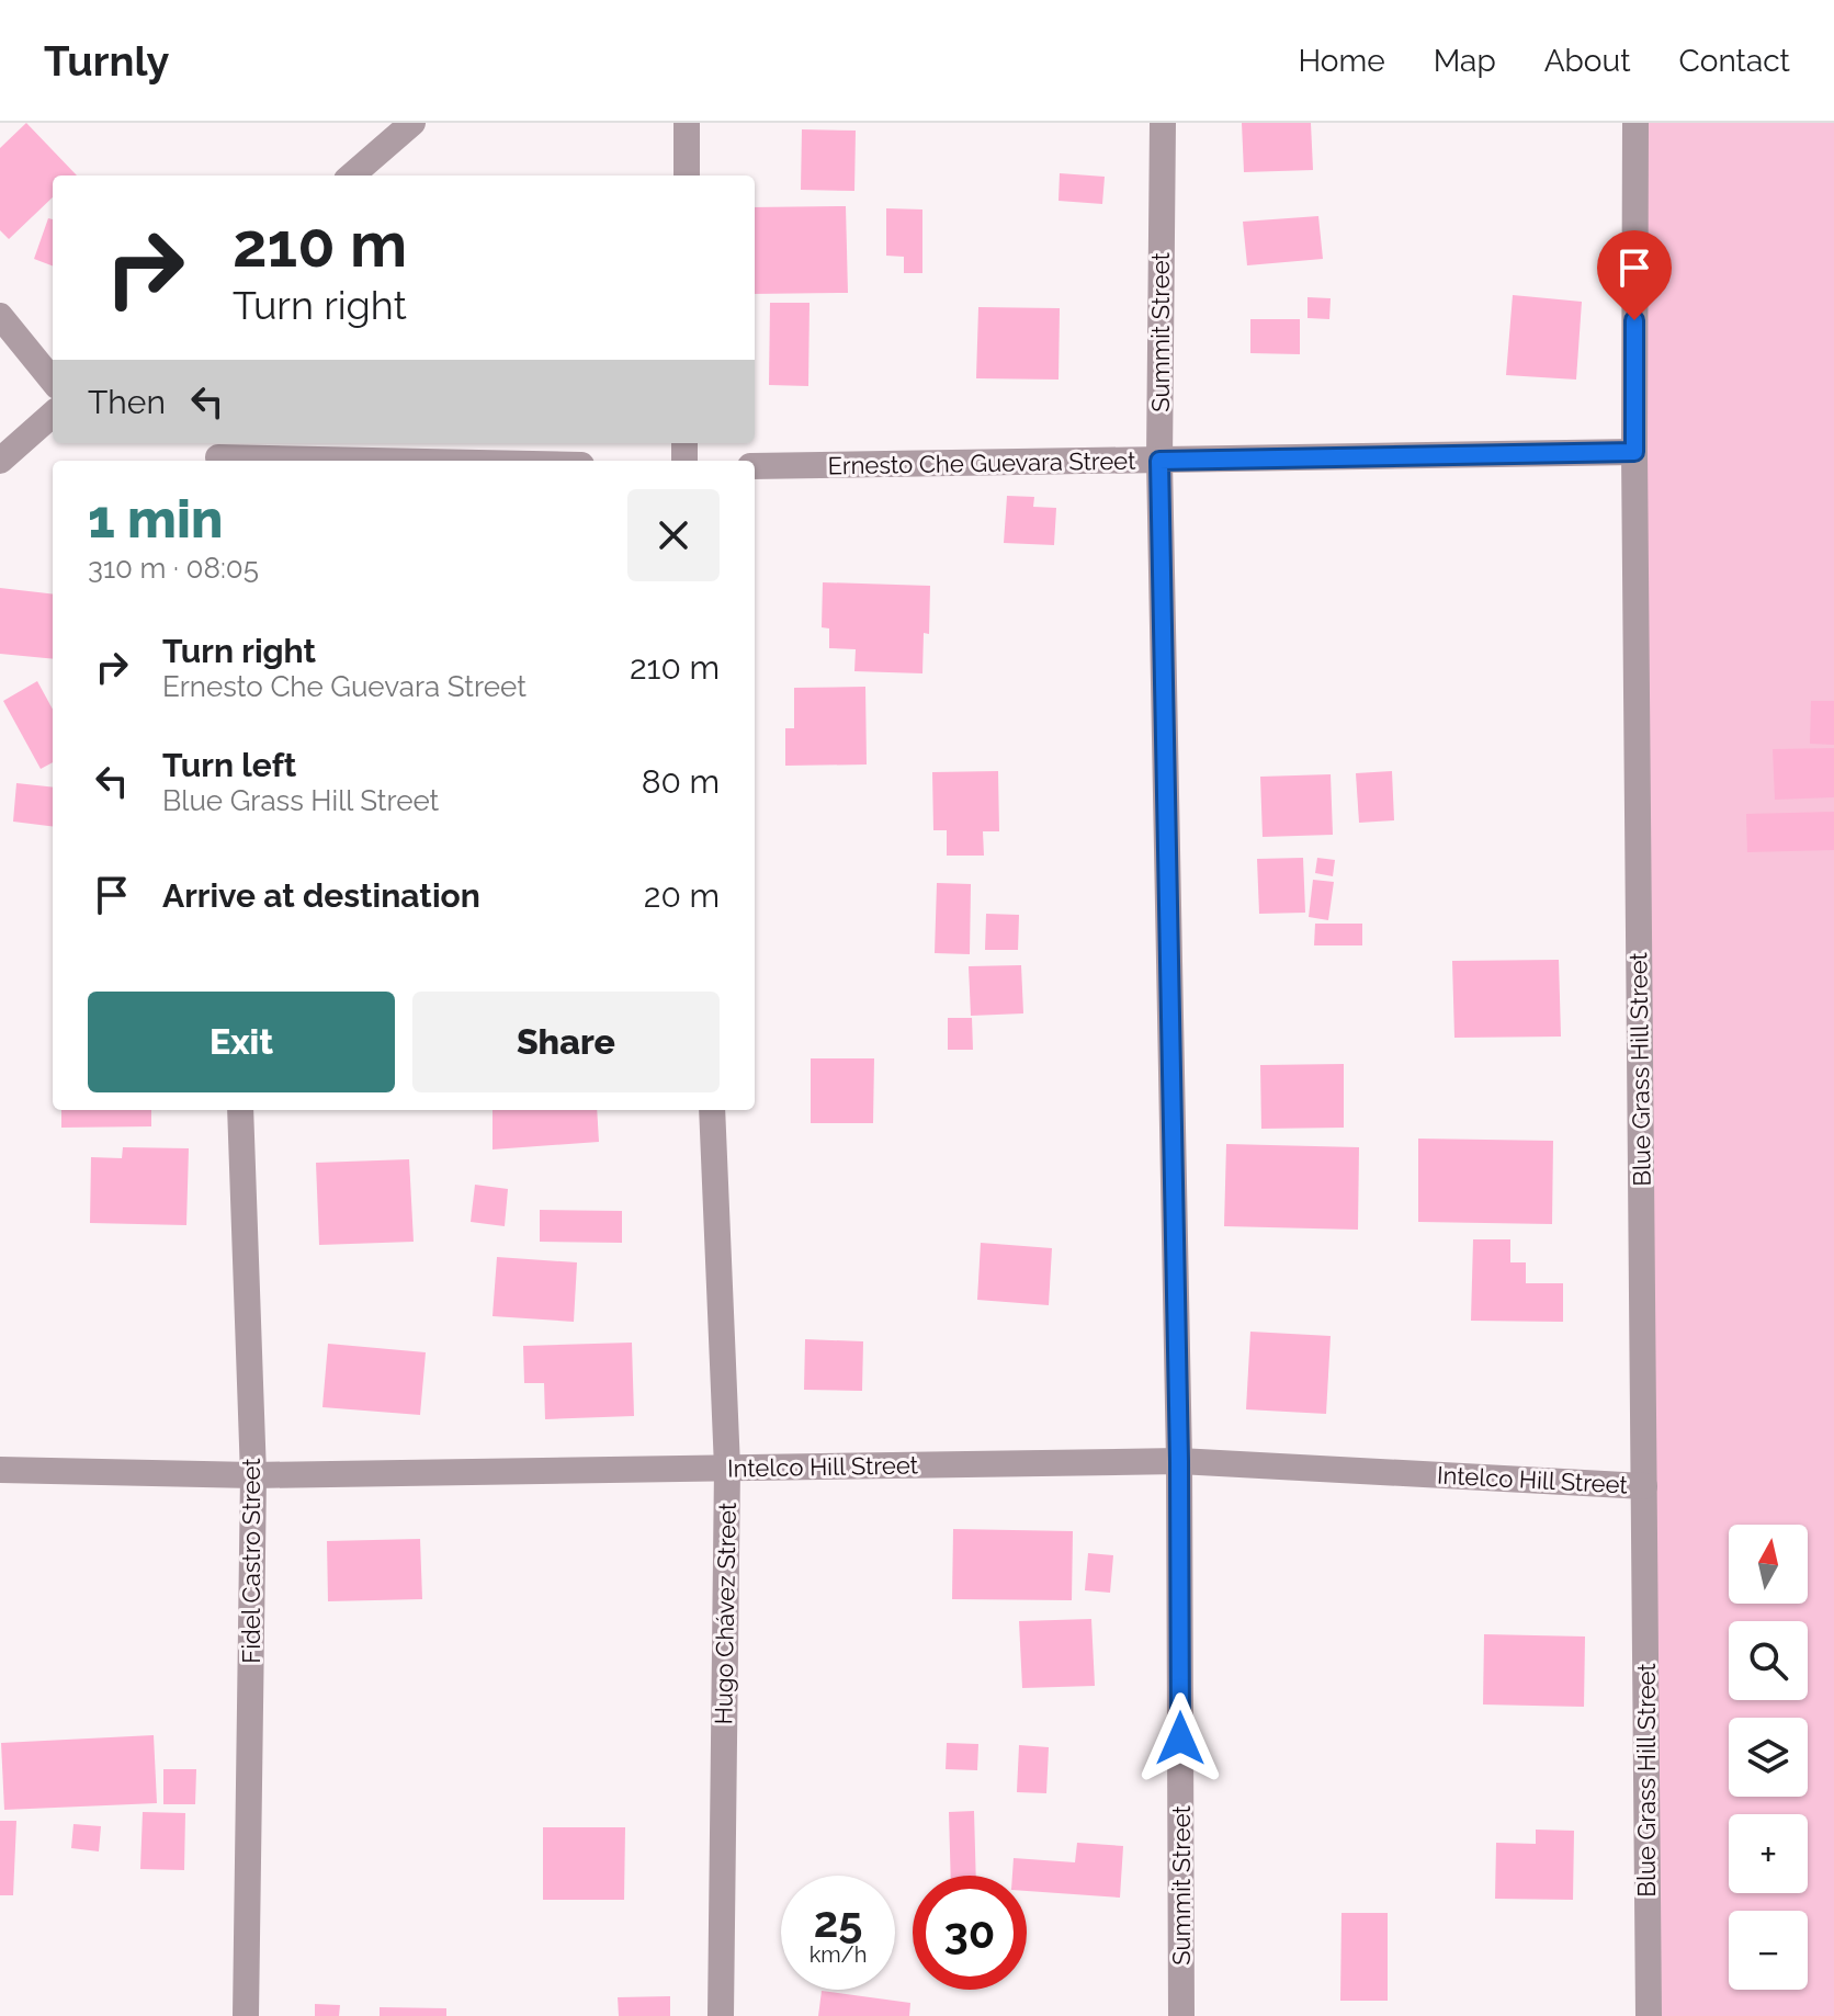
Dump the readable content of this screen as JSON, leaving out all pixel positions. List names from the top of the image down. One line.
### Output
{"streets":{"street":["Summit Street","Ernesto Che Guevara Street","Blue Grass Hill Street","Intelco Hill Street","Fidel Castro Street","Hugo Chávez Street"]},"crossings":[["Summit Street","Ernesto Che Guevara Street"],["Summit Street","Intelco Hill Street"],["Ernesto Che Guevara Street","Blue Grass Hill Street"],["Blue Grass Hill Street","Intelco Hill Street"],["Intelco Hill Street","Fidel Castro Street"],["Intelco Hill Street","Hugo Chávez Street"]],"north":"top","page":{"header":"Turnly","nav":["Home","Map","About","Contact"],"turn":["210 m","Turn right"],"then":"Then","heading":["1 min","310 m · 08:05"],"list":[{"name":"Turn right","note":"Ernesto Che Guevara Street","value":"210 m"},{"name":"Turn left","note":"Blue Grass Hill Street","value":"80 m"},{"name":"Arrive at destination","value":"20 m"}],"buttons":["Exit","Share"],"map_buttons":["+","−"],"speed":"25 km/h","limit":"30"}}
